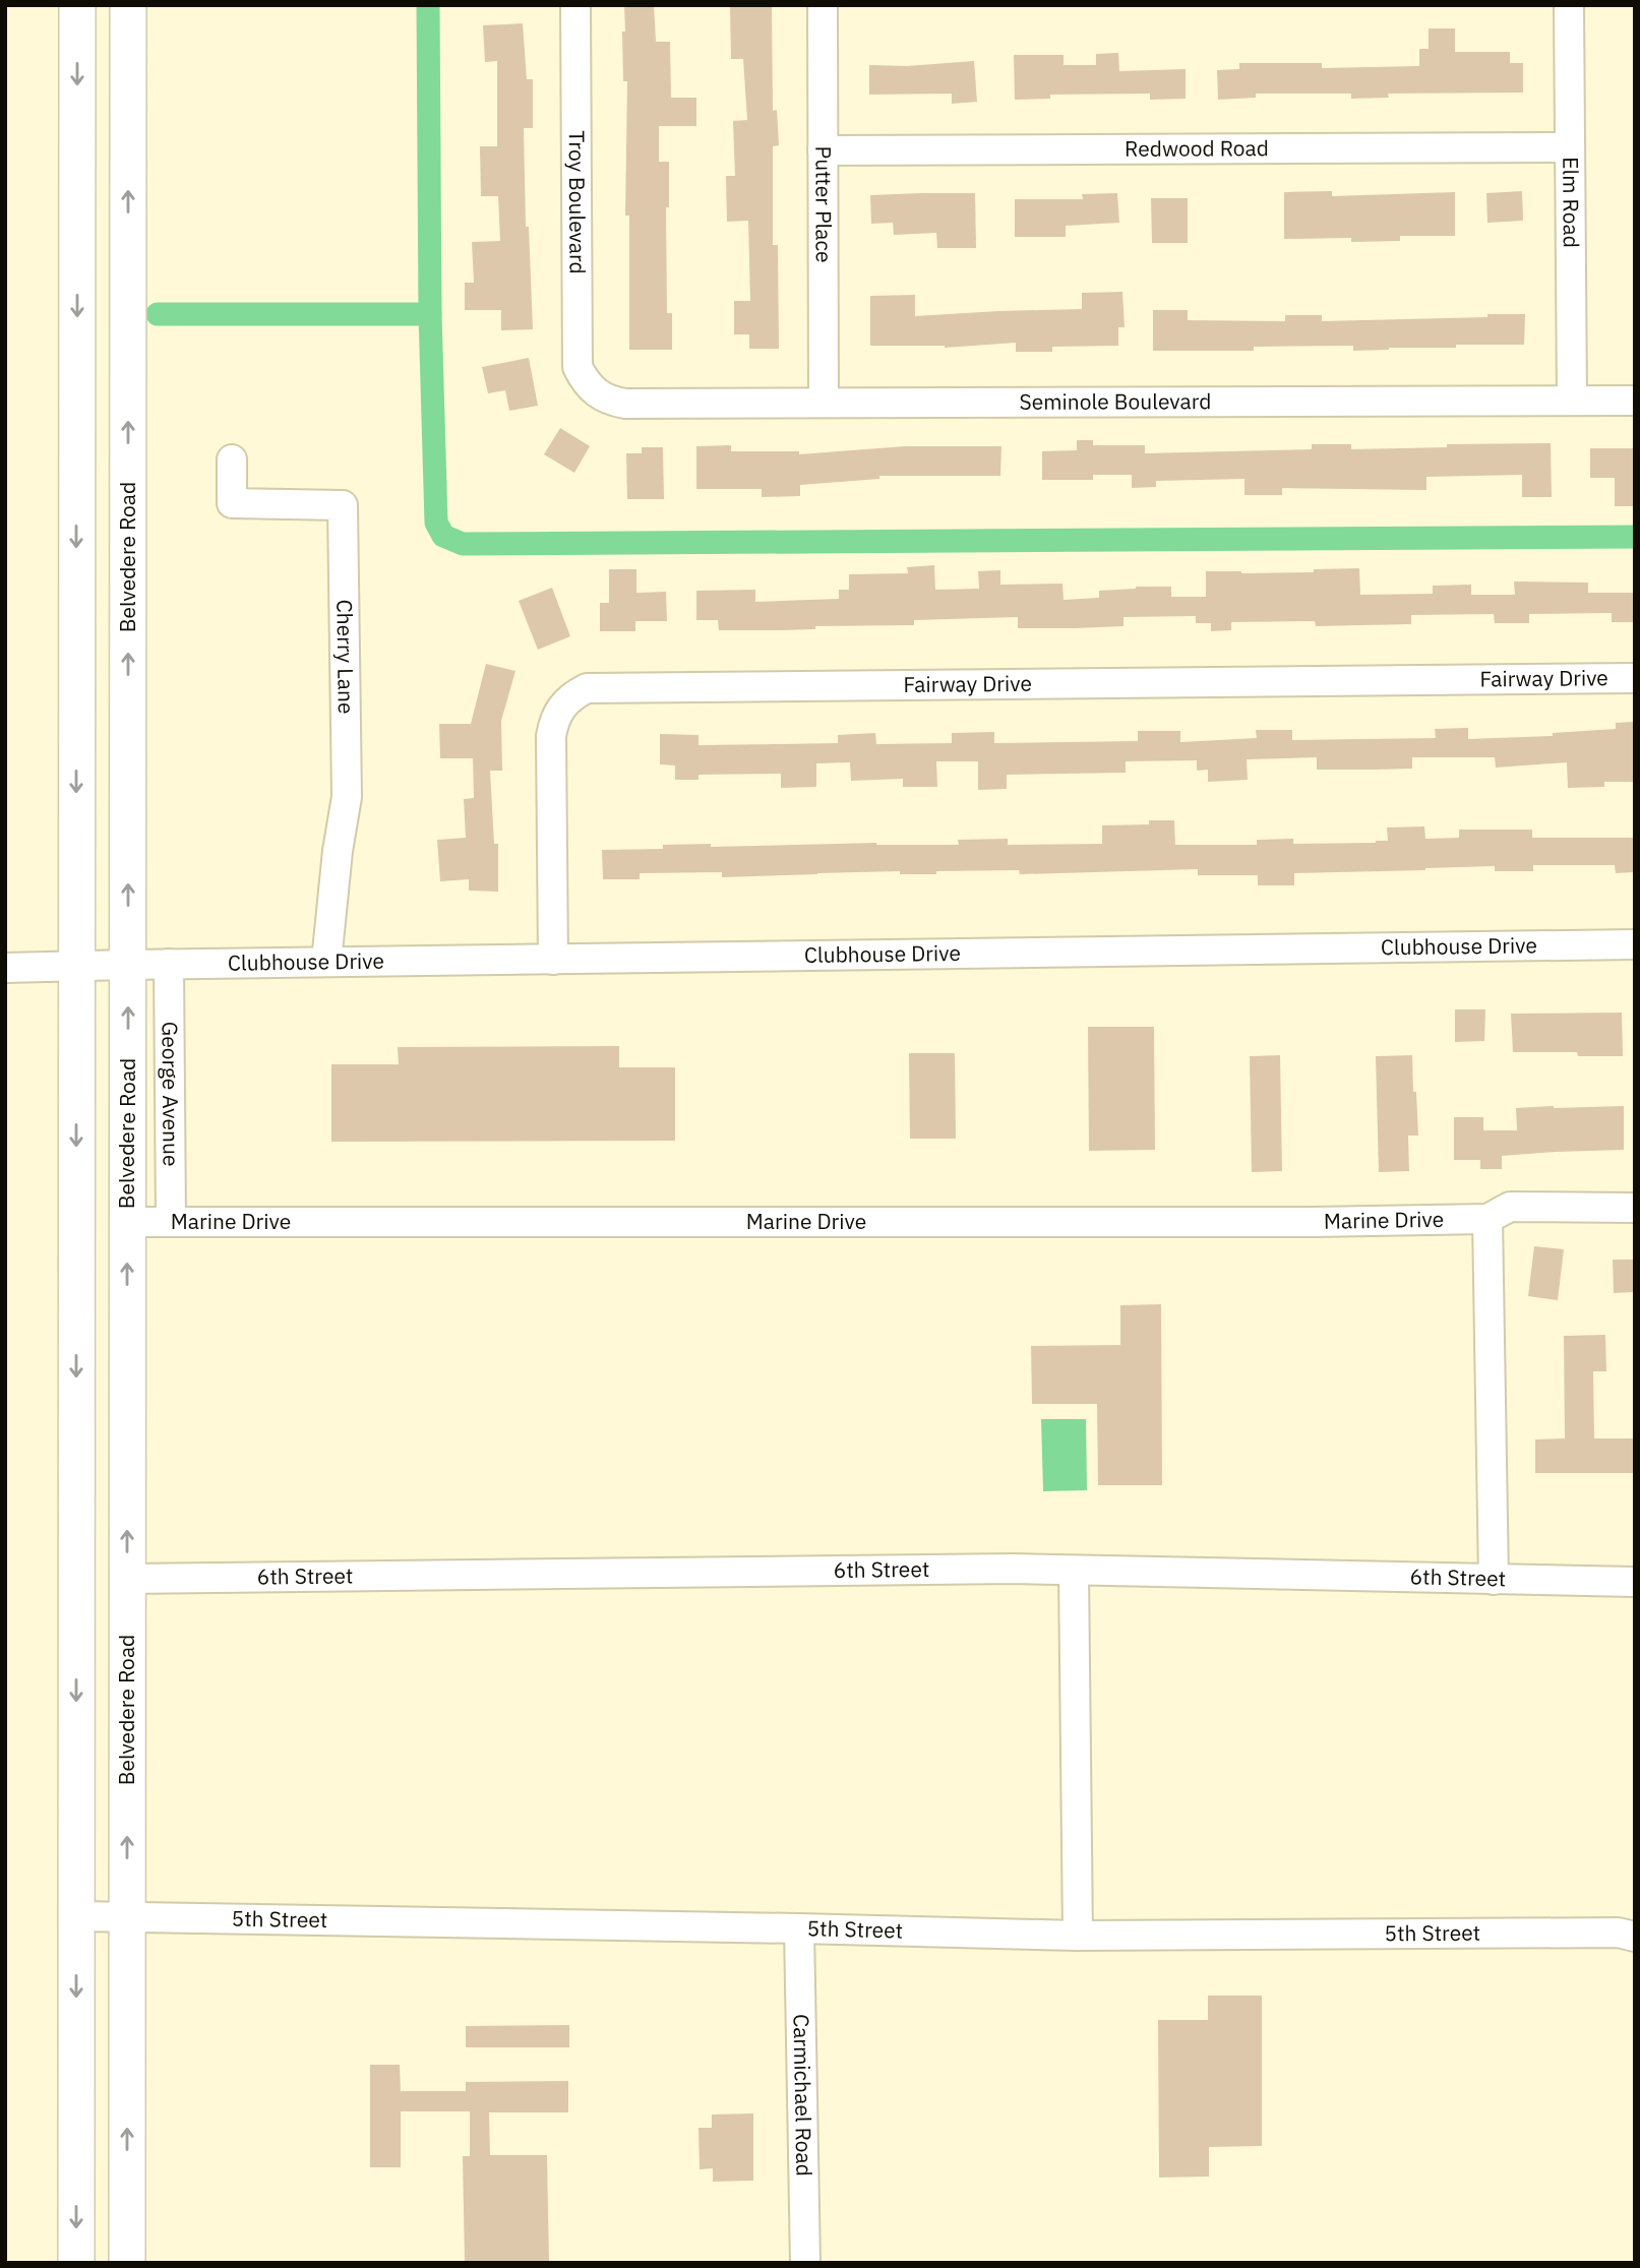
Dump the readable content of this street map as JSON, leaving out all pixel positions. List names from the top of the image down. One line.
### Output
{"streets":{"main road":["Belvedere Road"],"street":["Redwood Road","Troy Boulevard","Elm Road","Putter Place","Seminole Boulevard","Cherry Lane","Fairway Drive","Clubhouse Drive","George Avenue","Marine Drive","6th Street","5th Street","Carmichael Road"]},"crossings":[["Redwood Road","Elm Road"],["Redwood Road","Putter Place"],["Troy Boulevard","Seminole Boulevard"],["Elm Road","Seminole Boulevard"],["Putter Place","Seminole Boulevard"],["Belvedere Road","Clubhouse Drive"],["Belvedere Road","Marine Drive"],["Belvedere Road","6th Street"],["Belvedere Road","5th Street"],["Cherry Lane","Clubhouse Drive"],["Fairway Drive","Clubhouse Drive"],["Clubhouse Drive","George Avenue"],["George Avenue","Marine Drive"],["5th Street","Carmichael Road"]]}
